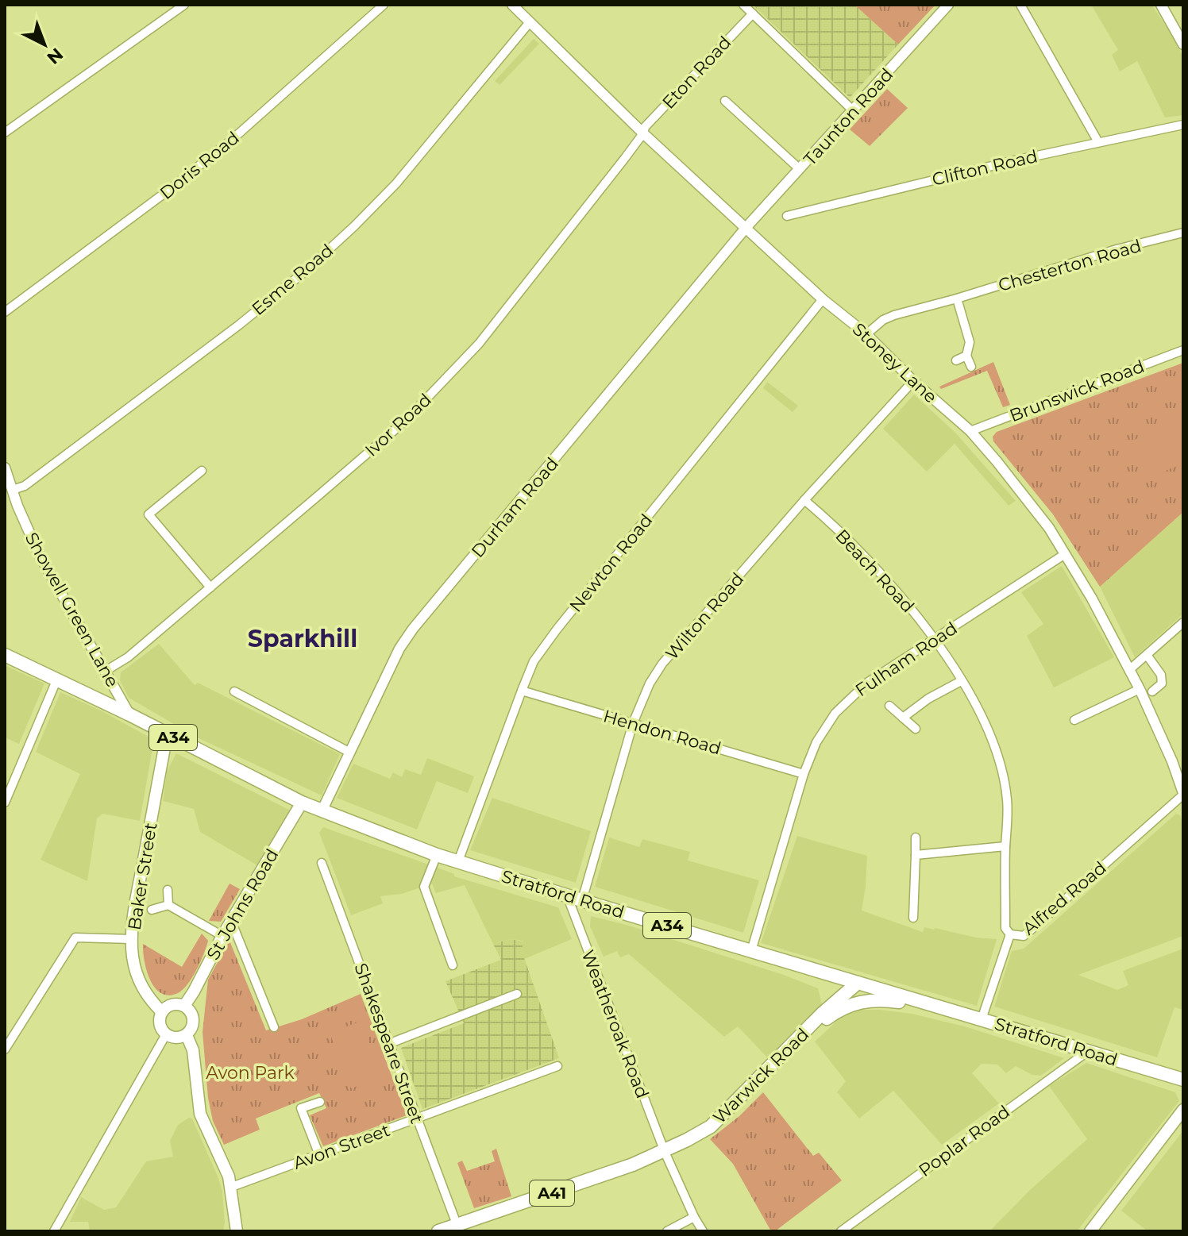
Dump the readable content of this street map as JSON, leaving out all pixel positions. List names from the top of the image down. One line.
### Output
{"streets":{"highway":["A34","Stratford Road","Warwick Road","A41"],"main road":["Baker Street","St Johns Road"],"street":["Eton Road","Taunton Road","Doris Road","Clifton Road","Chesterton Road","Esme Road","Stoney Lane","Brunswick Road","Ivor Road","Durham Road","Newton Road","Beach Road","Showell Green Lane","Wilton Road","Fulham Road","Hendon Road","Alfred Road","Weatheroak Road","Shakespeare Street","Poplar Road","Avon Street"]},"crossings":[["Eton Road","Stoney Lane"],["Eton Road","Ivor Road"],["Taunton Road","Stoney Lane"],["Taunton Road","Durham Road"],["Chesterton Road","Stoney Lane"],["Esme Road","Stoney Lane"],["Esme Road","Showell Green Lane"],["Stoney Lane","Brunswick Road"],["Stoney Lane","Ivor Road"],["Stoney Lane","Durham Road"],["Stoney Lane","Newton Road"],["Stoney Lane","Wilton Road"],["Stoney Lane","Fulham Road"],["Stoney Lane","Alfred Road"],["Ivor Road","Showell Green Lane"],["Durham Road","Stratford Road"],["Newton Road","Hendon Road"],["Newton Road","Stratford Road"],["Beach Road","Wilton Road"],["Beach Road","Fulham Road"],["Beach Road","Alfred Road"],["Showell Green Lane","Stratford Road"],["Wilton Road","Hendon Road"],["Wilton Road","Stratford Road"],["Fulham Road","Hendon Road"],["Fulham Road","Stratford Road"],["Baker Street","Stratford Road"],["Baker Street","St Johns Road"],["Stratford Road","Alfred Road"],["Stratford Road","St Johns Road"],["Stratford Road","Weatheroak Road"],["Stratford Road","Warwick Road"],["Stratford Road","Poplar Road"],["Weatheroak Road","Warwick Road"],["Shakespeare Street","Warwick Road"],["Shakespeare Street","Avon Street"]],"districts":["Sparkhill"],"parks":["Avon Park"],"north":"bottom right"}
